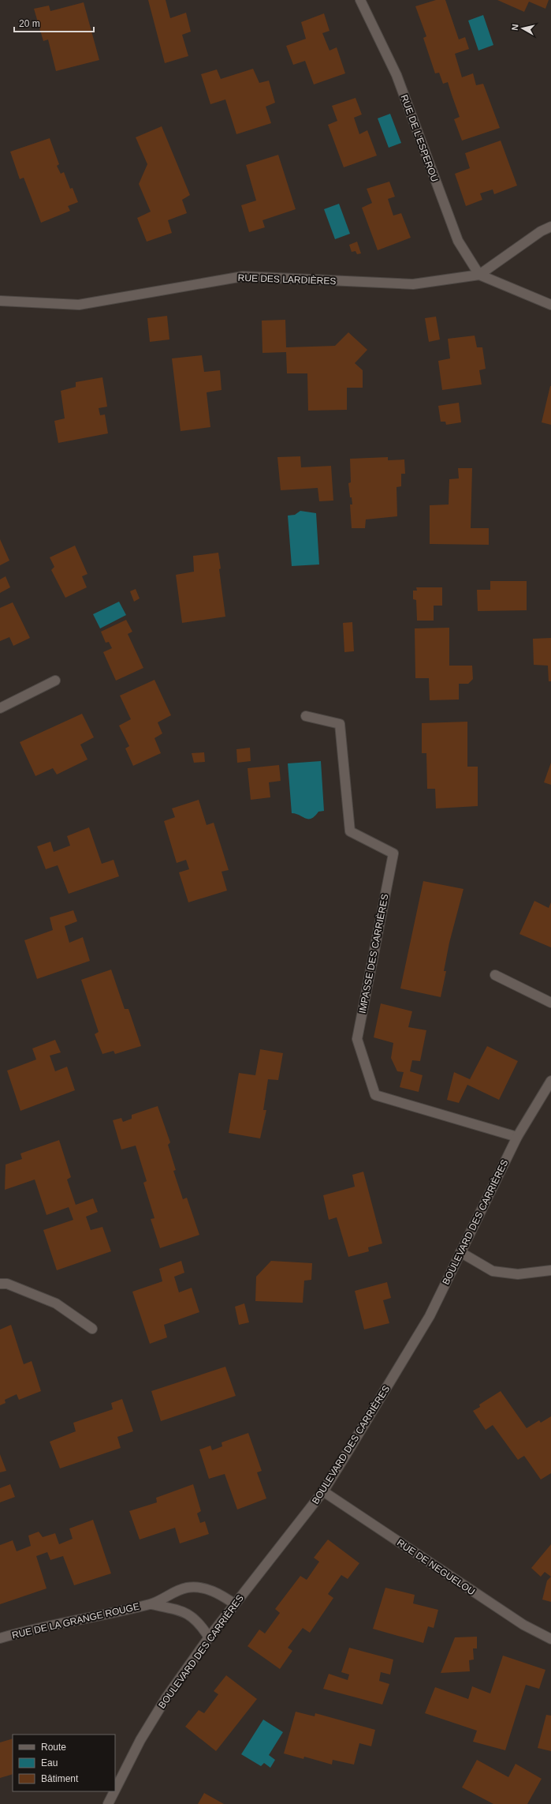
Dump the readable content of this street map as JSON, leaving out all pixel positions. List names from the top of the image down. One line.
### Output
{"streets":{"street":["RUE DE L'ESPEROU","RUE DES LARDIÈRES","IMPASSE DES CARRIÈRES","BOULEVARD DES CARRIÈRES","RUE DE NEGUELOU","RUE DE LA GRANGE ROUGE"]},"crossings":[["RUE DE L'ESPEROU","RUE DES LARDIÈRES"],["IMPASSE DES CARRIÈRES","BOULEVARD DES CARRIÈRES"],["BOULEVARD DES CARRIÈRES","RUE DE NEGUELOU"],["BOULEVARD DES CARRIÈRES","RUE DE LA GRANGE ROUGE"]],"legend":["Route","Eau","Bâtiment"],"scale_bar":"20 m","north":"left"}
